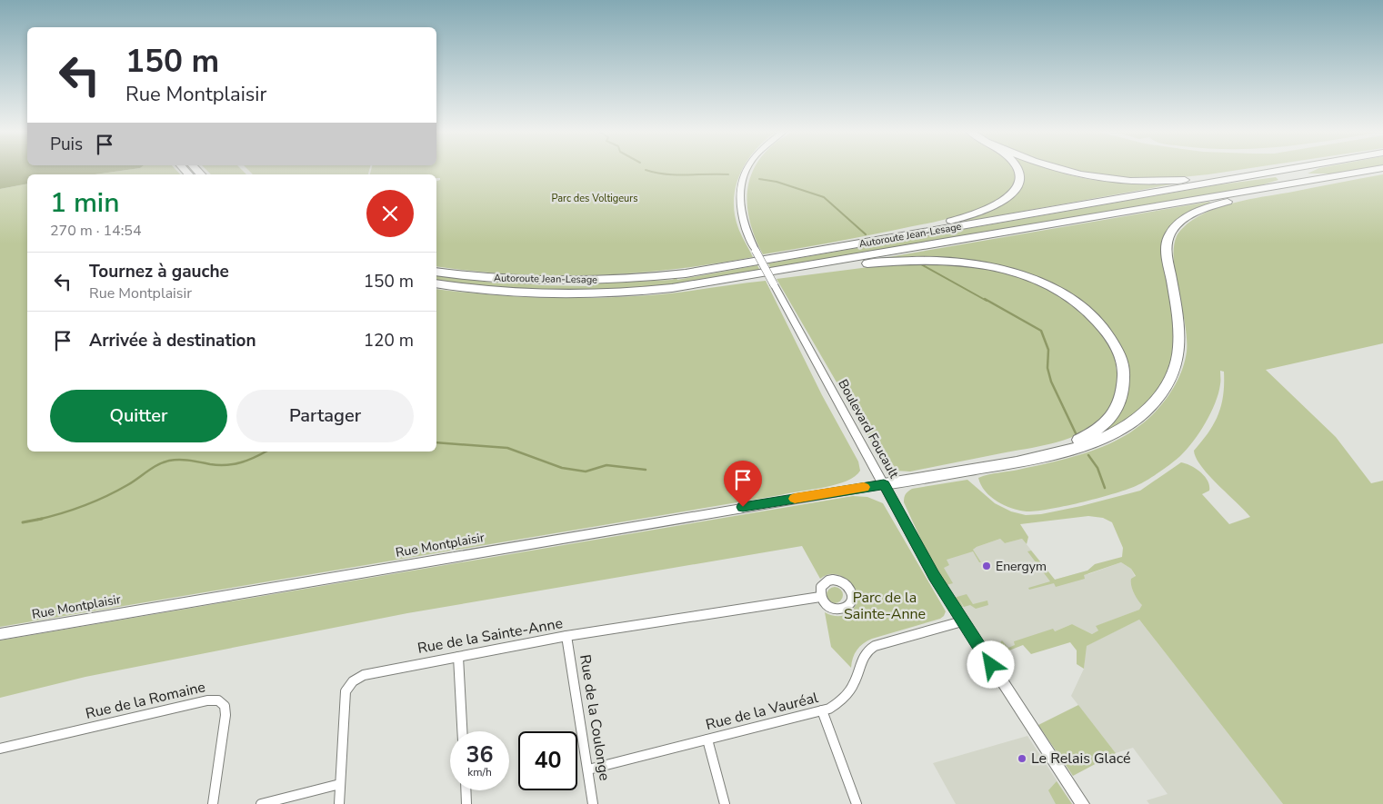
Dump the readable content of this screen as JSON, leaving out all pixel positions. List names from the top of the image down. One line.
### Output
{"streets":{"highway":["Autoroute Jean-Lesage"],"street":["Boulevard Foucault","Rue Montplaisir","Rue de la Sainte-Anne","Rue de la Romaine","Rue de la Vauréal","Rue de la Coulonge"]},"crossings":[["Boulevard Foucault","Rue Montplaisir"],["Boulevard Foucault","Rue de la Vauréal"],["Rue de la Sainte-Anne","Rue de la Coulonge"],["Rue de la Vauréal","Rue de la Coulonge"]],"parks":["Parc des Voltigeurs","Parc de la Sainte-Anne"],"places":["Energym","Le Relais Glacé"],"page":{"turn":["150 m","Rue Montplaisir"],"then":"Puis","heading":["1 min","270 m · 14:54"],"list":[{"name":"Tournez à gauche","note":"Rue Montplaisir","value":"150 m"},{"name":"Arrivée à destination","value":"120 m"}],"buttons":["Quitter","Partager"],"speed":"36 km/h","limit":"40"}}
